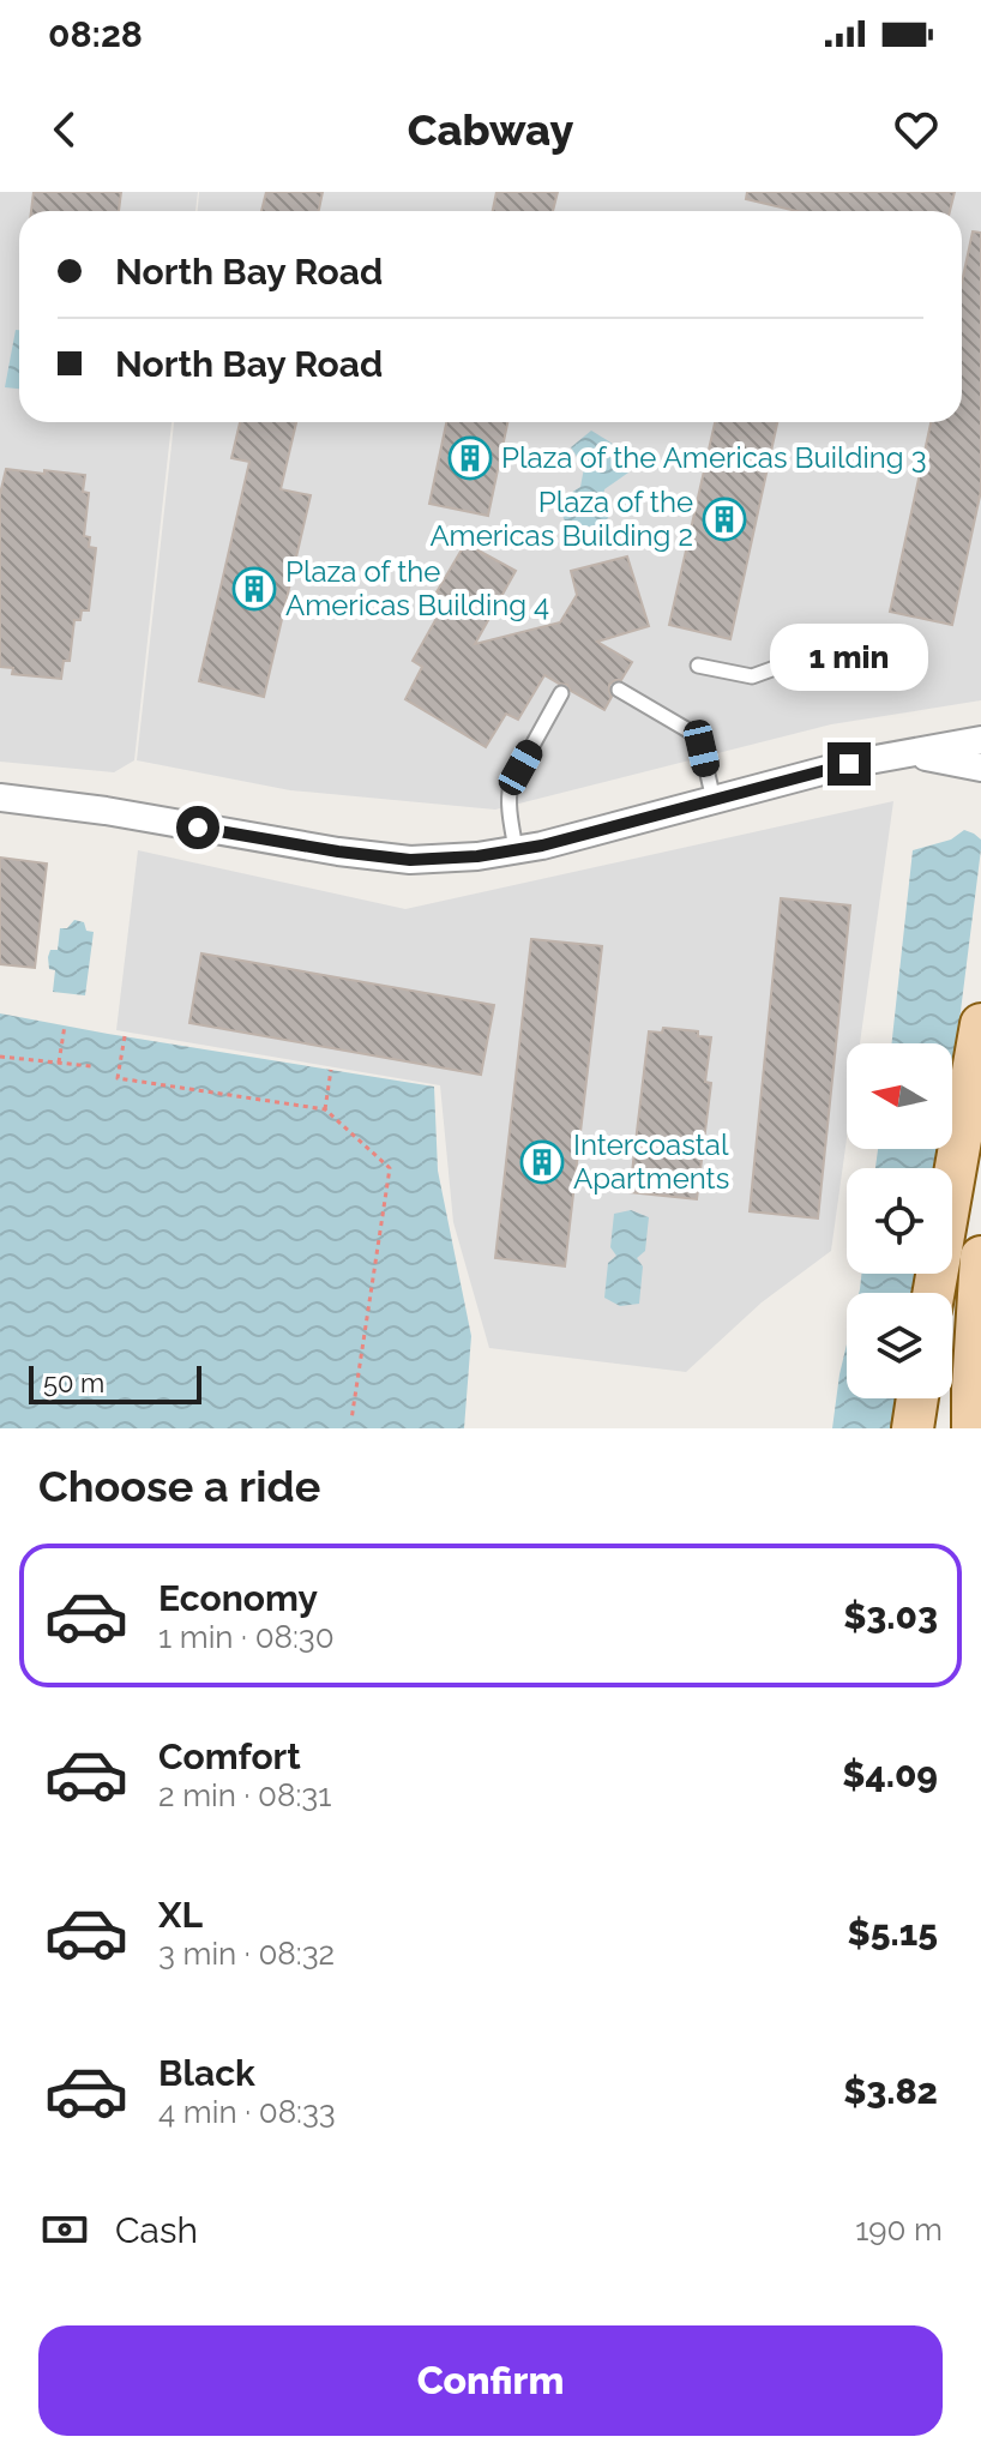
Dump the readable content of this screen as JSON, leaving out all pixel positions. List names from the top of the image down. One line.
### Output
{"places":{"building":["Plaza of the Americas Building 3","Plaza of the Americas Building 2","Plaza of the Americas Building 4","Intercoastal Apartments"]},"scale_bar":"50 m","north":"left","page":{"status":"08:28","header":"Cabway","banner":["North Bay Road","North Bay Road"],"bubble":"1 min","scale":"50 m","heading":"Choose a ride","list":[{"name":"Economy","note":"1 min · 08:30","value":"$3.03"},{"name":"Comfort","note":"2 min · 08:31","value":"$4.09"},{"name":"XL","note":"3 min · 08:32","value":"$5.15"},{"name":"Black","note":"4 min · 08:33","value":"$3.82"}],"pay":["Cash","190 m"],"buttons":"Confirm"}}
